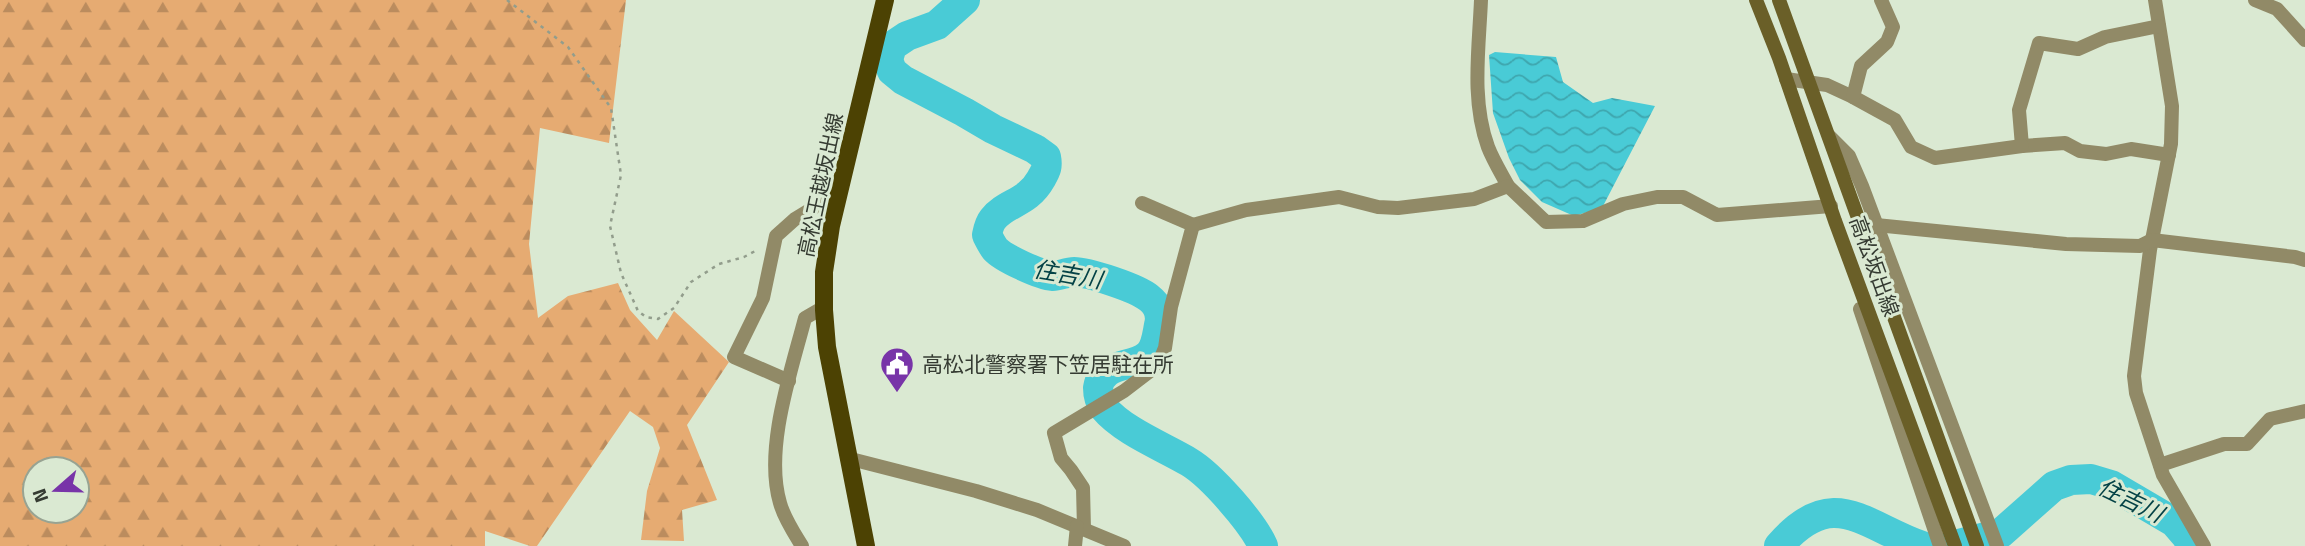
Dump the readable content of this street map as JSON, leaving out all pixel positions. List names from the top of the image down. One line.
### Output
{"streets":{"main road":["高松王越坂出線","高松坂出線"]},"water":["住吉川"],"places":{"public building":["高松北警察署下笠居駐在所"]},"north":"left"}
